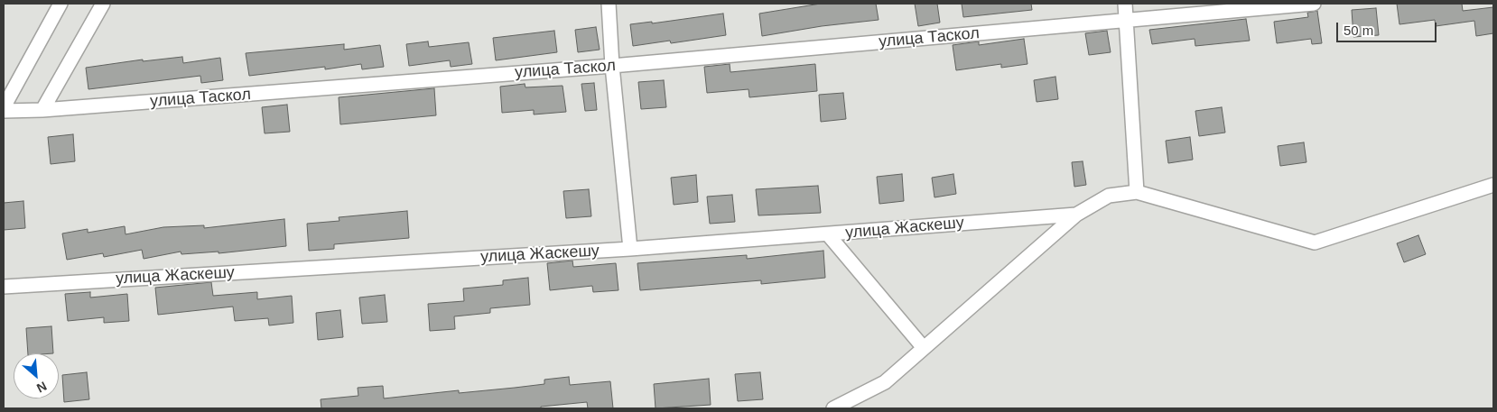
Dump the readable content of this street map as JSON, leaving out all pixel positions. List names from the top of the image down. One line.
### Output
{"streets":{"street":["улица Таскол","улица Жаскешу"]},"scale_bar":"50 m","north":"bottom right"}
